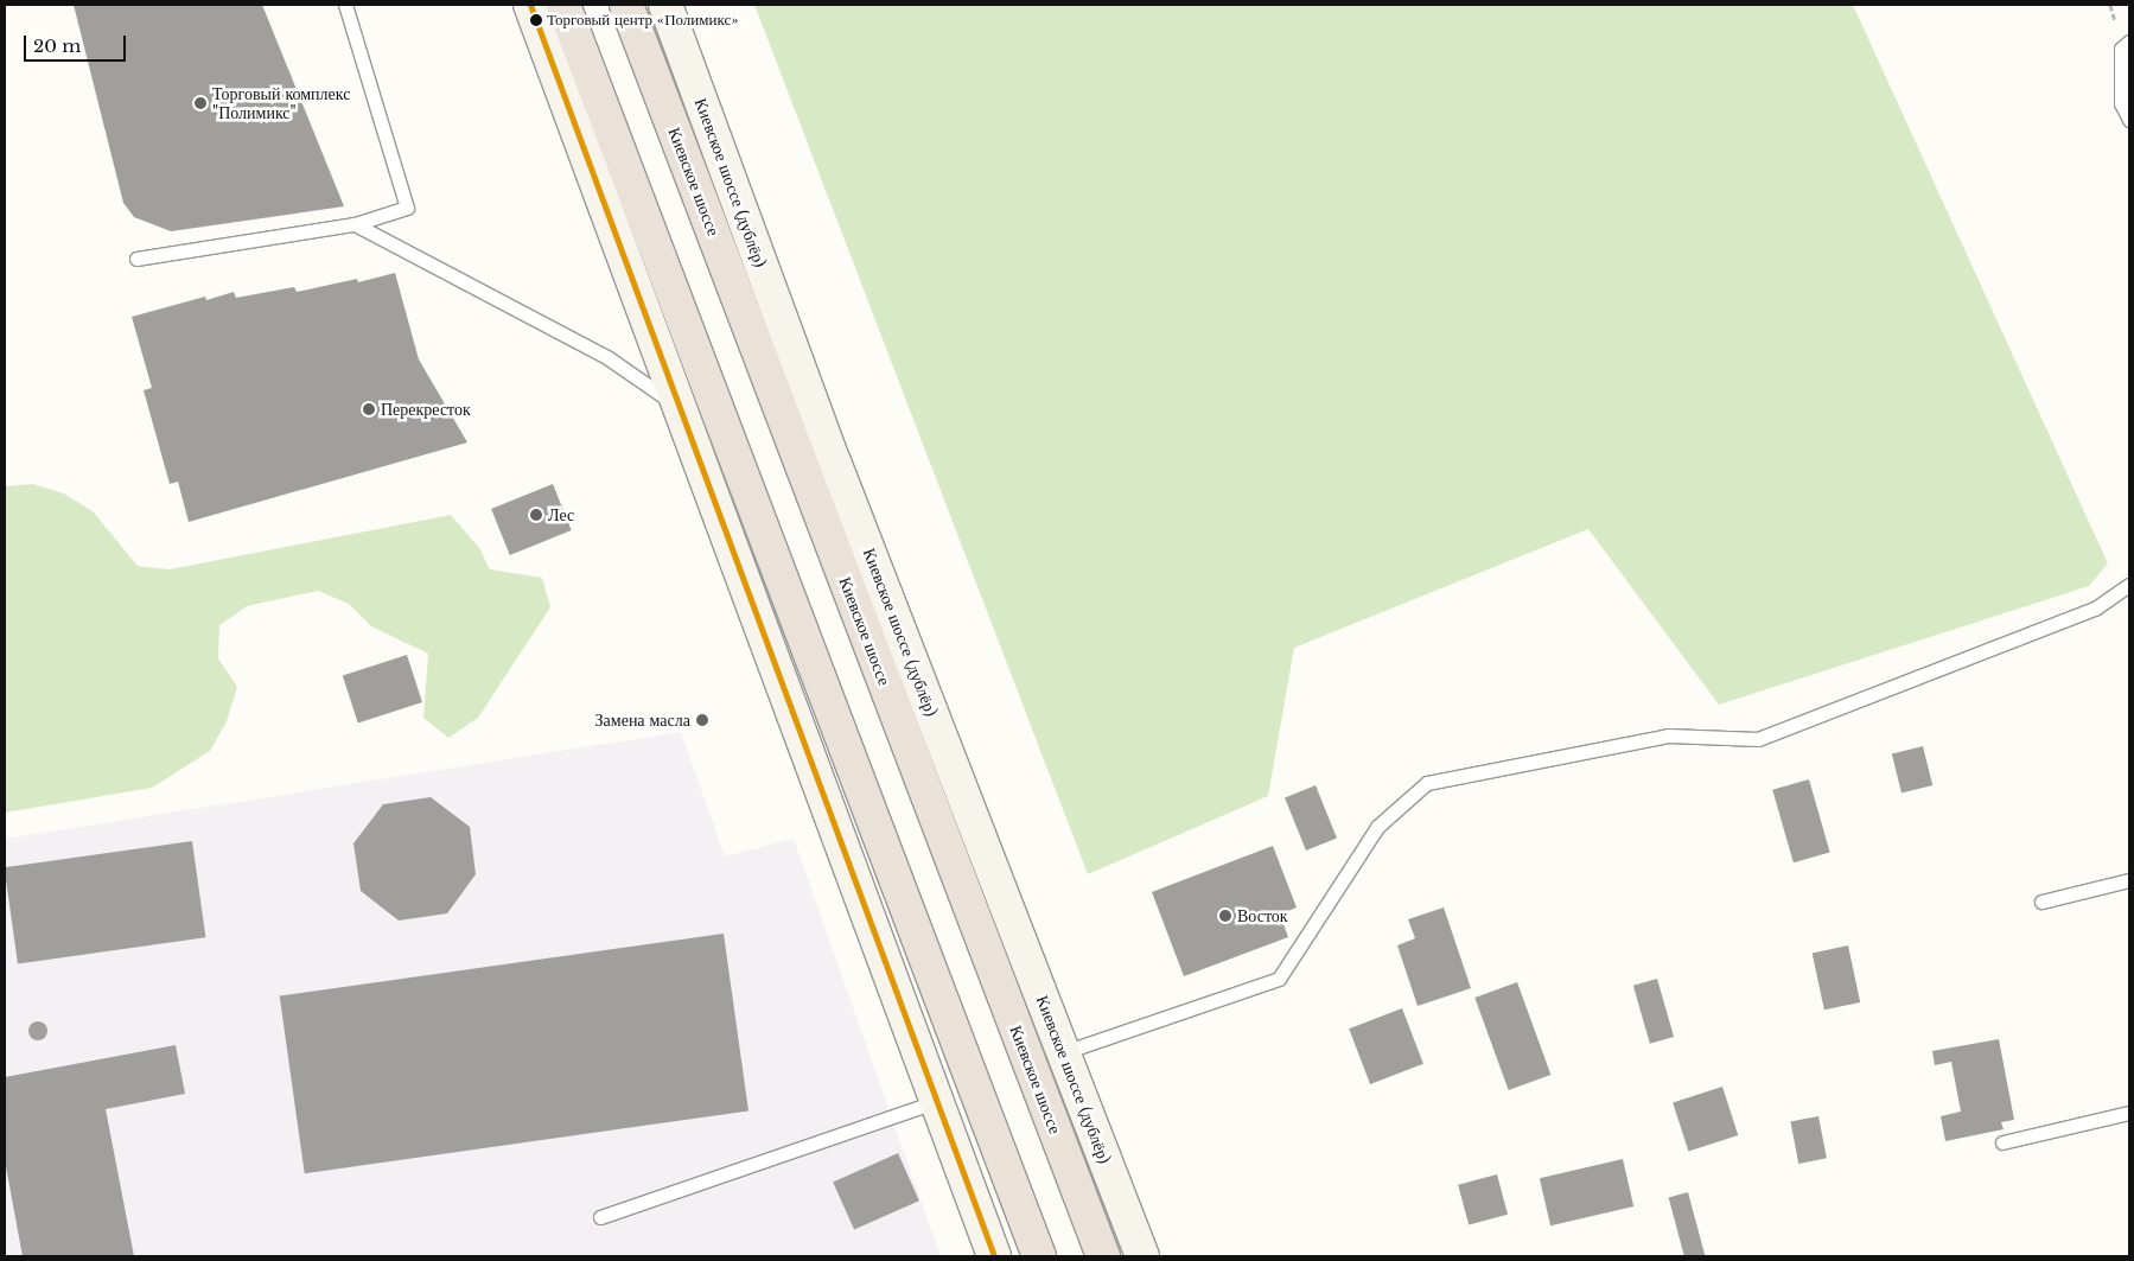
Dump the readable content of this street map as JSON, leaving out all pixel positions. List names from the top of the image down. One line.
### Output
{"streets":{"highway":["Киевское шоссе"],"street":["Киевское шоссе (дублёр)"]},"places":["Торговый центр «Полимикс»","Торговый комплекс \"Полимикс\"","Перекресток","Лес","Замена масла","Восток"],"scale_bar":"20 m"}
